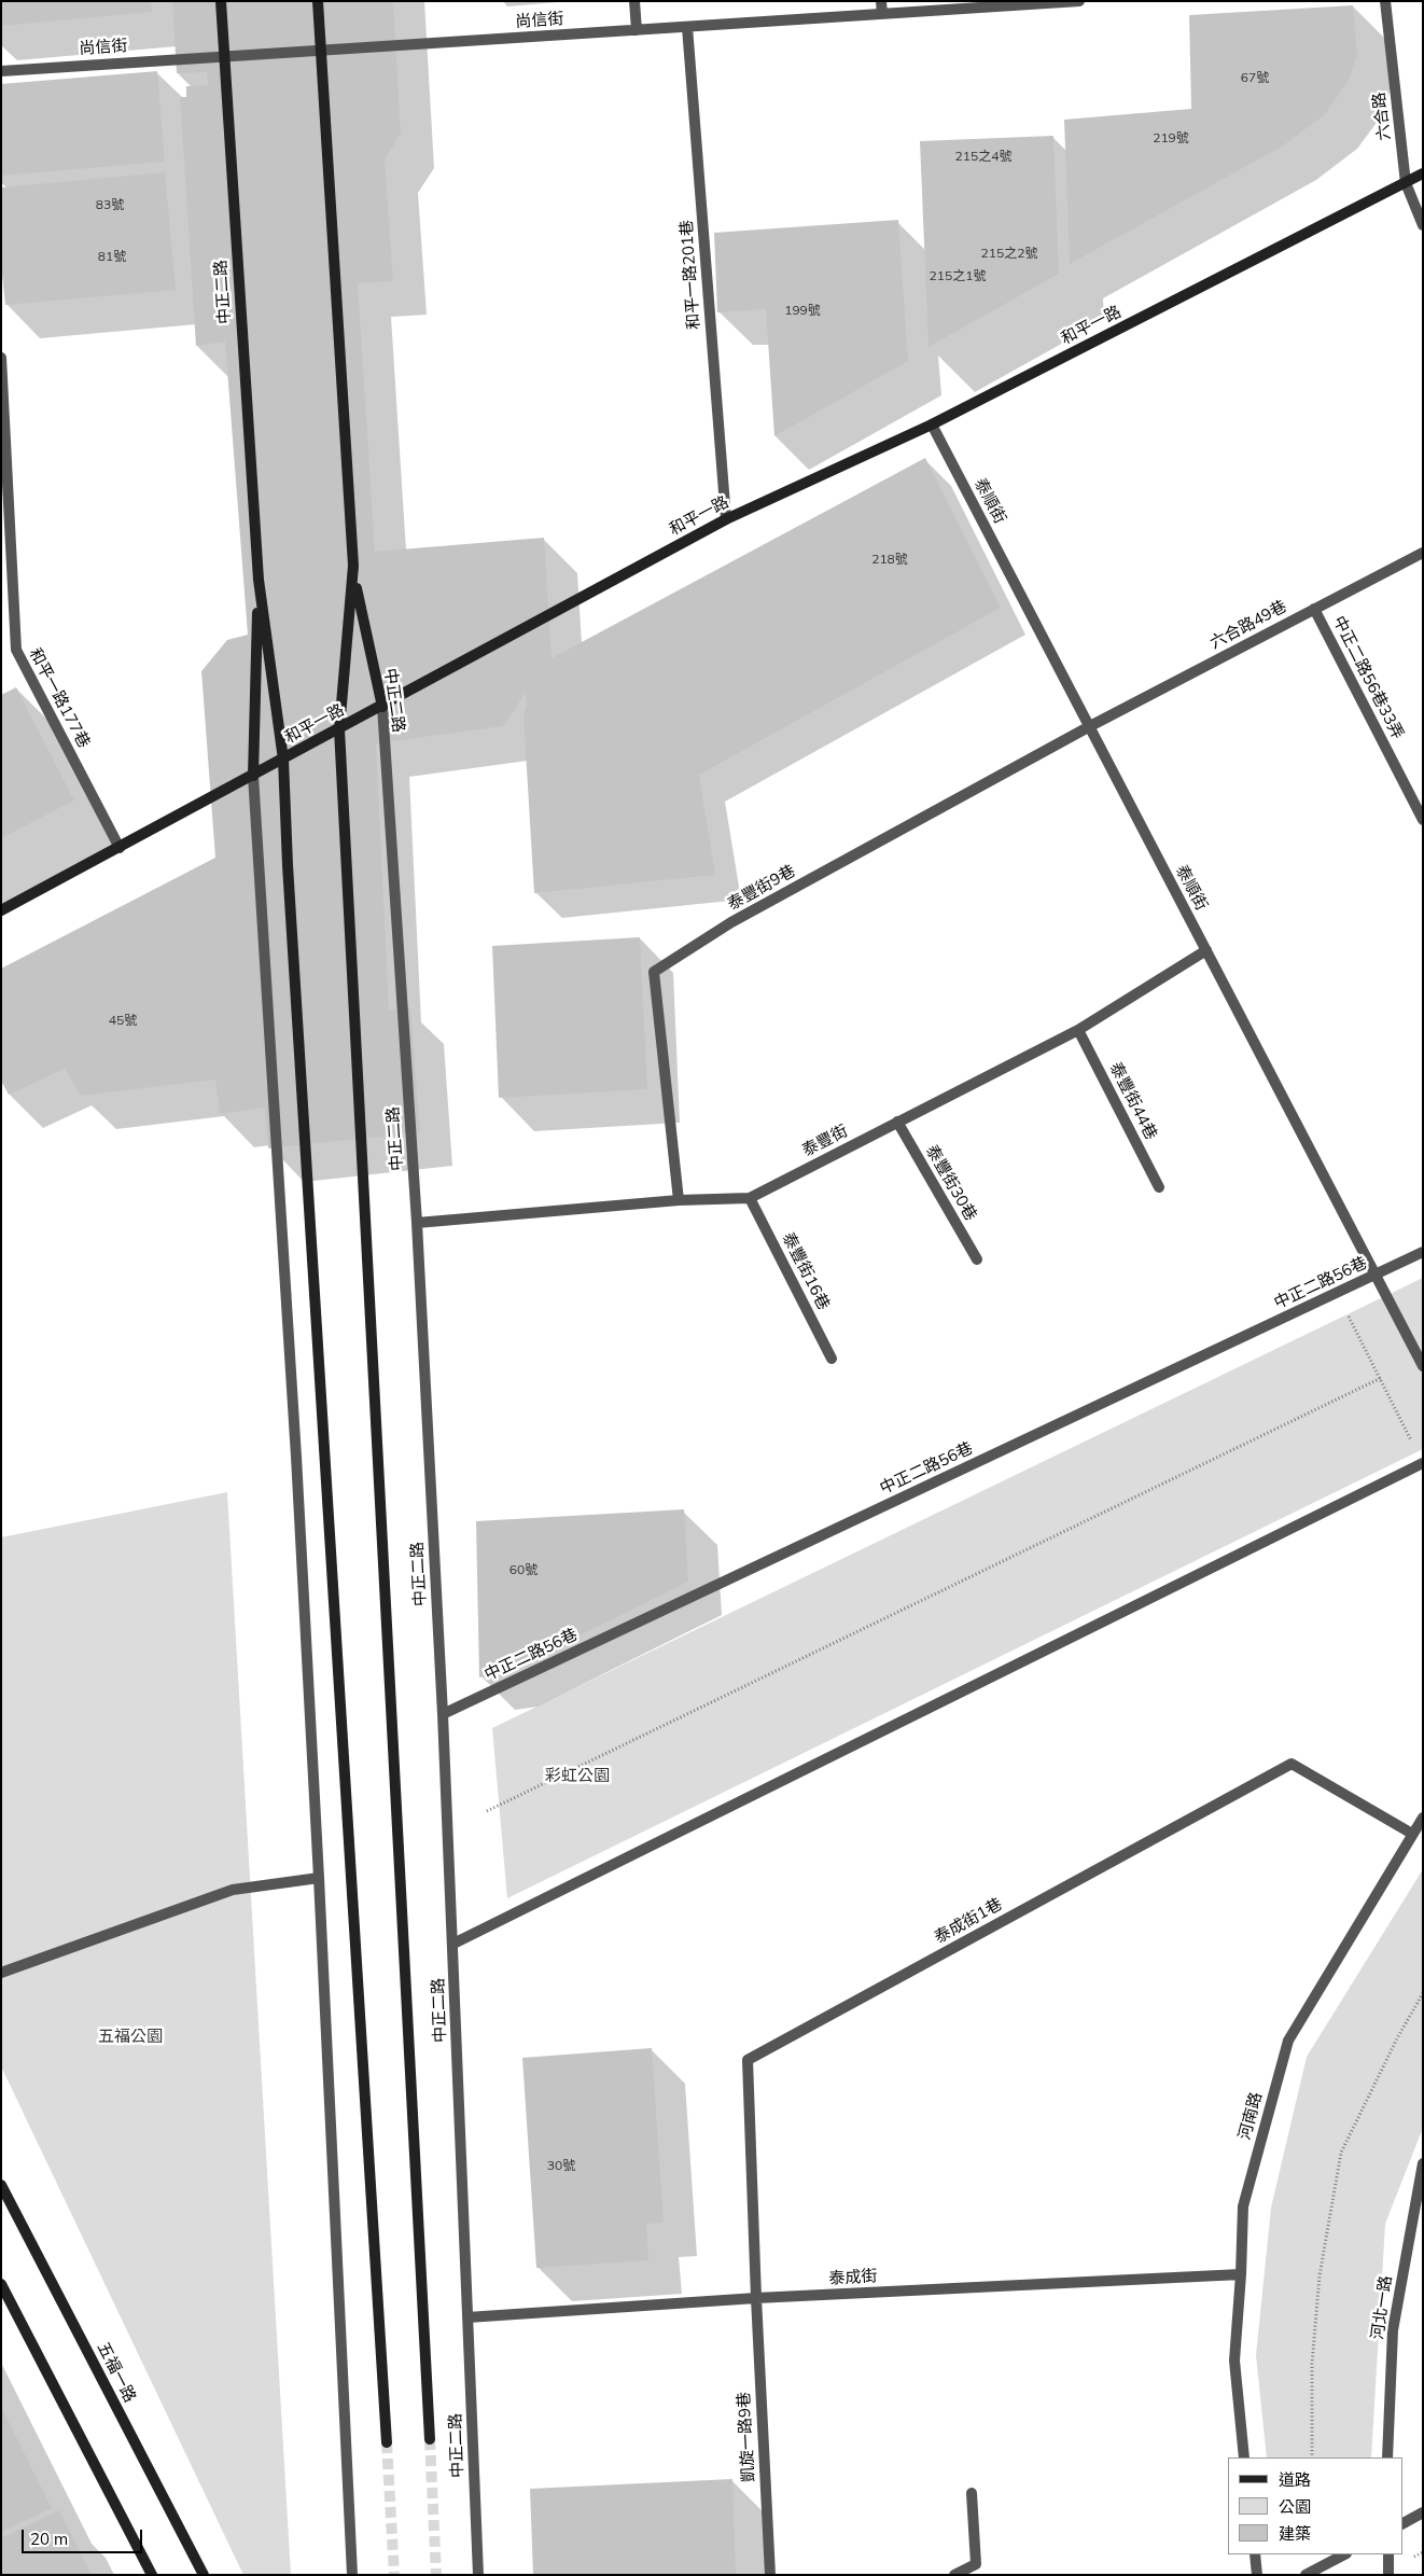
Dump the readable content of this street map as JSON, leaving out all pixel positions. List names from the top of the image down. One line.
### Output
{"streets":{"street":["尚信街","六合路","和平一路201巷","中正二路","和平一路","泰順街","六合路49巷","中正二路56巷33弄","和平一路177巷","泰豐街9巷","泰豐街44巷","泰豐街","泰豐街30巷","泰豐街16巷","中正二路56巷","泰成街1巷","河南路","泰成街","河北一路","五福一路","凱旋一路9巷"]},"crossings":[["尚信街","和平一路201巷"],["尚信街","中正二路"],["六合路","和平一路"],["和平一路201巷","和平一路"],["中正二路","和平一路"],["中正二路","泰豐街"],["中正二路","中正二路56巷"],["中正二路","泰成街"],["和平一路","泰順街"],["和平一路","和平一路177巷"],["泰順街","六合路49巷"],["泰順街","泰豐街9巷"],["泰順街","泰豐街"],["泰順街","中正二路56巷"],["六合路49巷","中正二路56巷33弄"],["六合路49巷","泰豐街9巷"],["泰豐街9巷","泰豐街"],["泰豐街44巷","泰豐街"],["泰豐街","泰豐街30巷"],["泰豐街","泰豐街16巷"],["泰成街1巷","河南路"],["泰成街1巷","泰成街"],["泰成街1巷","凱旋一路9巷"],["河南路","泰成街"],["泰成街","凱旋一路9巷"]],"parks":["彩虹公園","五福公園"],"house_numbers":["67號","219號","215之4號","83號","215之2號","81號","215之1號","199號","218號","45號","60號","30號"],"legend":["道路","公園","建築"],"scale_bar":"20 m"}
